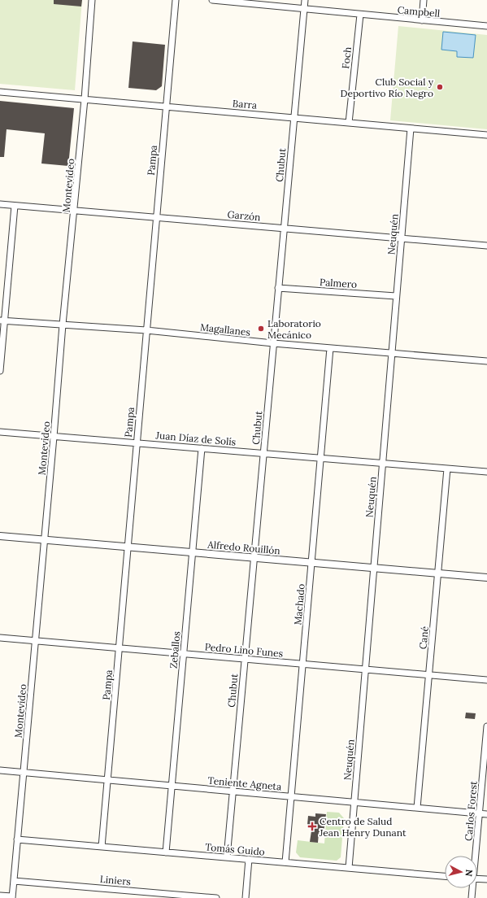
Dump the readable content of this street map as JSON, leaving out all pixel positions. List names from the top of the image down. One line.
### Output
{"streets":{"street":["Campbell","Foch","Barra","Pampa","Chubut","Montevideo","Garzón","Neuquén","Palmero","Magallanes","Juan Díaz de Solís","Alfredo Rouillón","Machado","Cané","Zeballos","Pedro Lino Funes","Teniente Agneta","Carlos Forest","Tomás Guido","Liniers"]},"crossings":[["Campbell","Foch"],["Campbell","Chubut"],["Foch","Barra"],["Barra","Pampa"],["Barra","Chubut"],["Barra","Montevideo"],["Barra","Neuquén"],["Pampa","Garzón"],["Pampa","Magallanes"],["Pampa","Juan Díaz de Solís"],["Pampa","Alfredo Rouillón"],["Pampa","Pedro Lino Funes"],["Pampa","Teniente Agneta"],["Pampa","Tomás Guido"],["Chubut","Garzón"],["Chubut","Palmero"],["Chubut","Magallanes"],["Chubut","Juan Díaz de Solís"],["Chubut","Alfredo Rouillón"],["Chubut","Pedro Lino Funes"],["Chubut","Teniente Agneta"],["Chubut","Tomás Guido"],["Montevideo","Garzón"],["Montevideo","Magallanes"],["Montevideo","Juan Díaz de Solís"],["Montevideo","Alfredo Rouillón"],["Montevideo","Pedro Lino Funes"],["Montevideo","Teniente Agneta"],["Montevideo","Tomás Guido"],["Montevideo","Liniers"],["Garzón","Neuquén"],["Neuquén","Palmero"],["Neuquén","Magallanes"],["Neuquén","Juan Díaz de Solís"],["Neuquén","Alfredo Rouillón"],["Neuquén","Pedro Lino Funes"],["Neuquén","Teniente Agneta"],["Neuquén","Tomás Guido"],["Magallanes","Machado"],["Juan Díaz de Solís","Machado"],["Juan Díaz de Solís","Cané"],["Juan Díaz de Solís","Zeballos"],["Alfredo Rouillón","Machado"],["Alfredo Rouillón","Cané"],["Alfredo Rouillón","Zeballos"],["Machado","Pedro Lino Funes"],["Machado","Teniente Agneta"],["Machado","Tomás Guido"],["Cané","Pedro Lino Funes"],["Cané","Teniente Agneta"],["Zeballos","Pedro Lino Funes"],["Zeballos","Teniente Agneta"],["Zeballos","Tomás Guido"],["Teniente Agneta","Carlos Forest"]],"places":{"other":["Club Social y Deportivo Río Negro","Laboratorio Mecánico"],"health":["Centro de Salud Jean Henry Dunant"]},"north":"right"}
